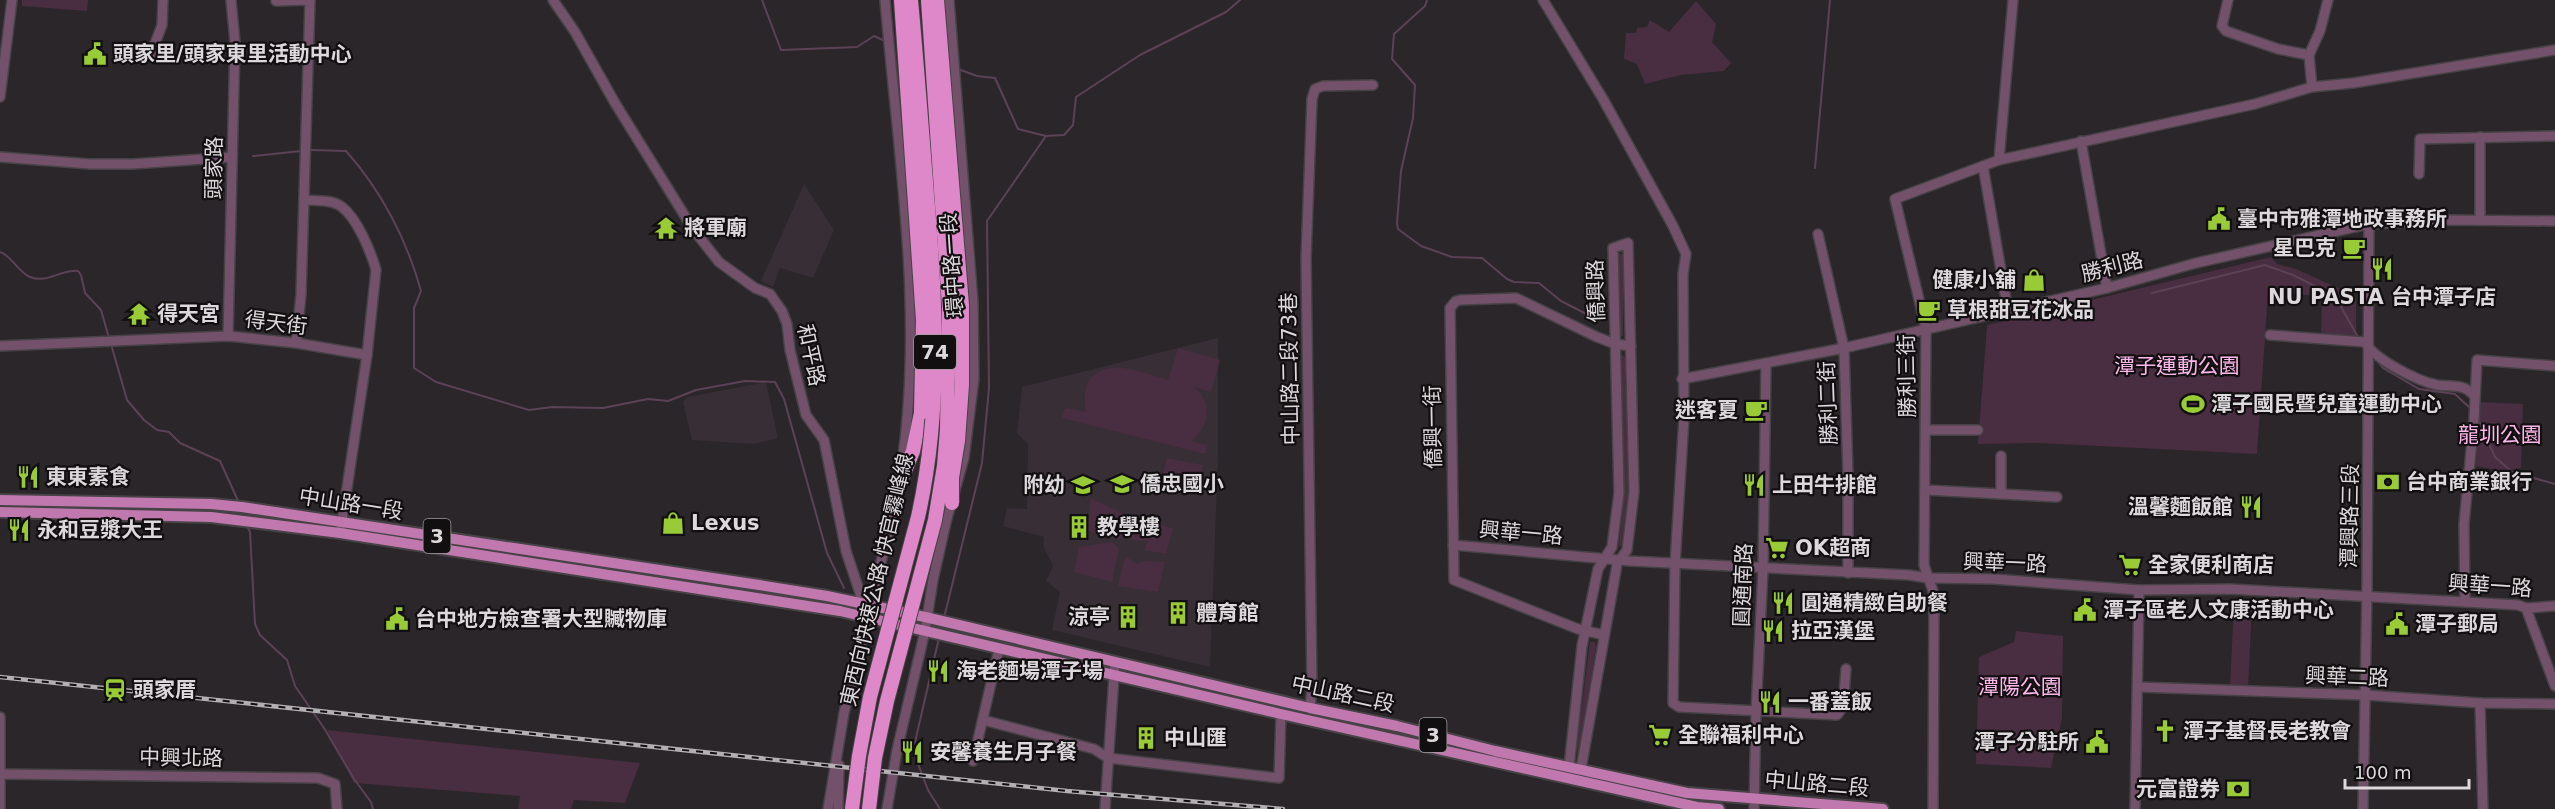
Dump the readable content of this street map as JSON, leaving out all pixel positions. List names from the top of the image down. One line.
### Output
{"streets":{"highway":["74","東西向快速公路 快官霧峰線"],"main road":["中山路一段","3","中山路二段"],"street":["頭家路","環中路一段","勝利路","僑興路","得天街","和平路","中山路二段73巷","勝利三街","勝利二街","僑興一街","潭興路三段","興華一路","圓通南路","興華二路","中興北路"]},"crossings":[["頭家路","得天街"],["環中路一段","和平路"],["環中路一段","中山路一段"],["環中路一段","中山路二段"],["勝利路","勝利三街"],["勝利路","勝利二街"],["勝利路","潭興路三段"],["勝利路","圓通南路"],["僑興路","僑興一街"],["僑興路","興華一路"],["僑興路","中山路二段"],["和平路","中山路一段"],["和平路","中山路二段"],["中山路二段73巷","中山路二段"],["勝利三街","興華一路"],["勝利二街","興華一路"],["僑興一街","興華一路"],["中山路一段","中山路二段"],["潭興路三段","興華一路"],["潭興路三段","興華二路"],["興華一路","圓通南路"],["圓通南路","中山路二段"]],"parks":["潭子運動公園","龍圳公園","潭陽公園"],"places":{"public building":["頭家里/頭家東里活動中心","臺中市雅潭地政事務所","潭子區老人文康活動中心","台中地方檢查署大型贓物庫","潭子郵局","潭子分駐所"],"temple":["將軍廟","得天宮"],"cafe":["星巴克","草根甜豆花冰品","迷客夏"],"restaurant":["NU PASTA 台中潭子店","東東素食","上田牛排館","溫馨麵飯館","永和豆漿大王","圓通精緻自助餐","拉亞漢堡","海老麵場潭子場","一番蓋飯","安馨養生月子餐"],"shop":["健康小舖","Lexus"],"sports":["潭子國民暨兒童運動中心"],"bank":["台中商業銀行","元富證券"],"school or university":["僑忠國小","附幼"],"building":["教學樓","體育館","涼亭","中山匯"],"supermarket":["OK超商","全家便利商店","全聯福利中心"],"station":["頭家厝"],"church":["潭子基督長老教會"]},"scale_bar":"100 m"}
